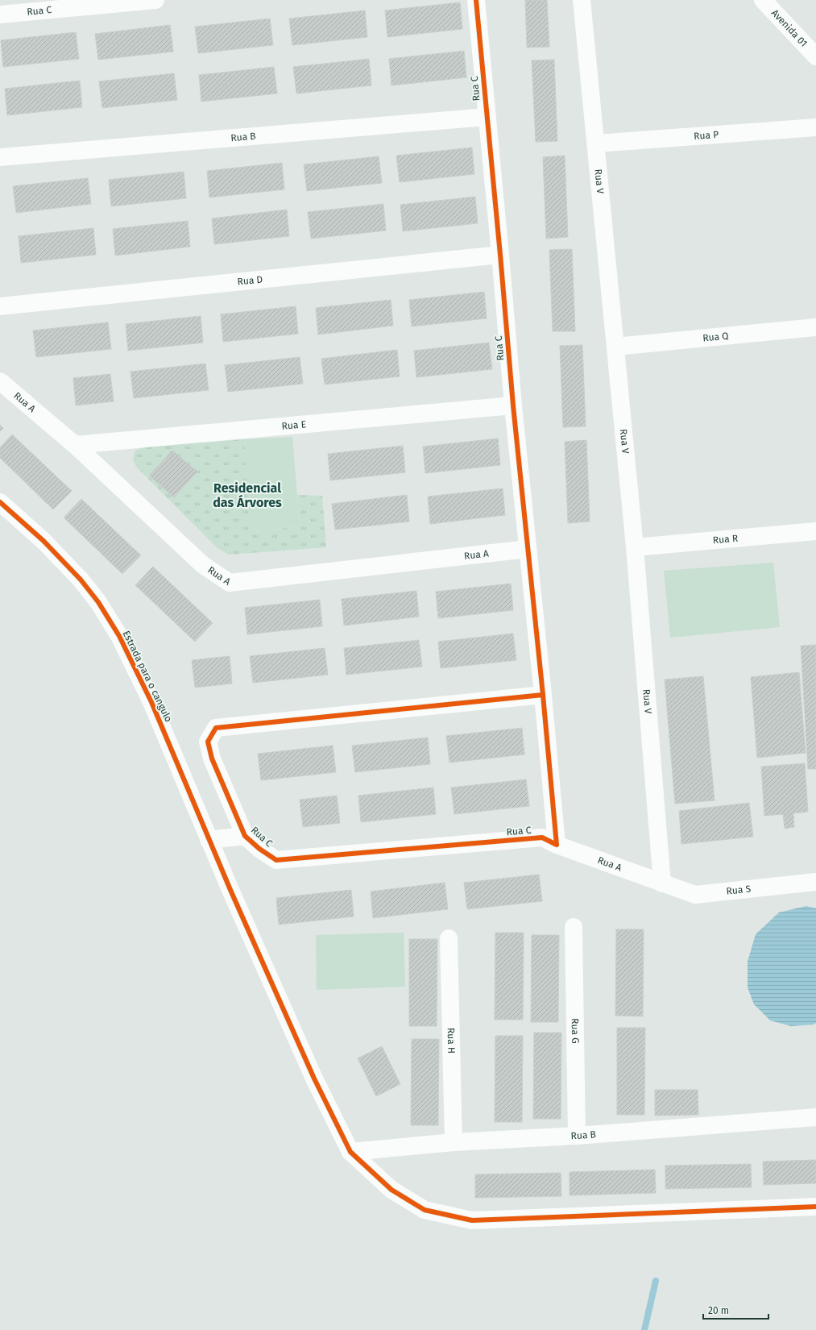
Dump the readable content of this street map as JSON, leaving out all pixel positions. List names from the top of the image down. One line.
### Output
{"streets":{"street":["Rua C","Avenida 01","Rua P","Rua B","Rua V","Rua D","Rua Q","Rua A","Rua E","Rua R","Estrada para o cangulo","Rua S","Rua G","Rua H"]},"crossings":[["Rua C","Rua B"],["Rua C","Rua D"],["Rua C","Rua A"],["Rua C","Rua E"],["Rua P","Rua V"],["Rua B","Estrada para o cangulo"],["Rua B","Rua G"],["Rua B","Rua H"],["Rua V","Rua Q"],["Rua V","Rua A"],["Rua V","Rua R"],["Rua V","Rua S"],["Rua A","Rua E"],["Rua A","Rua S"]],"districts":["Residencial das Árvores"],"scale_bar":"20 m"}
